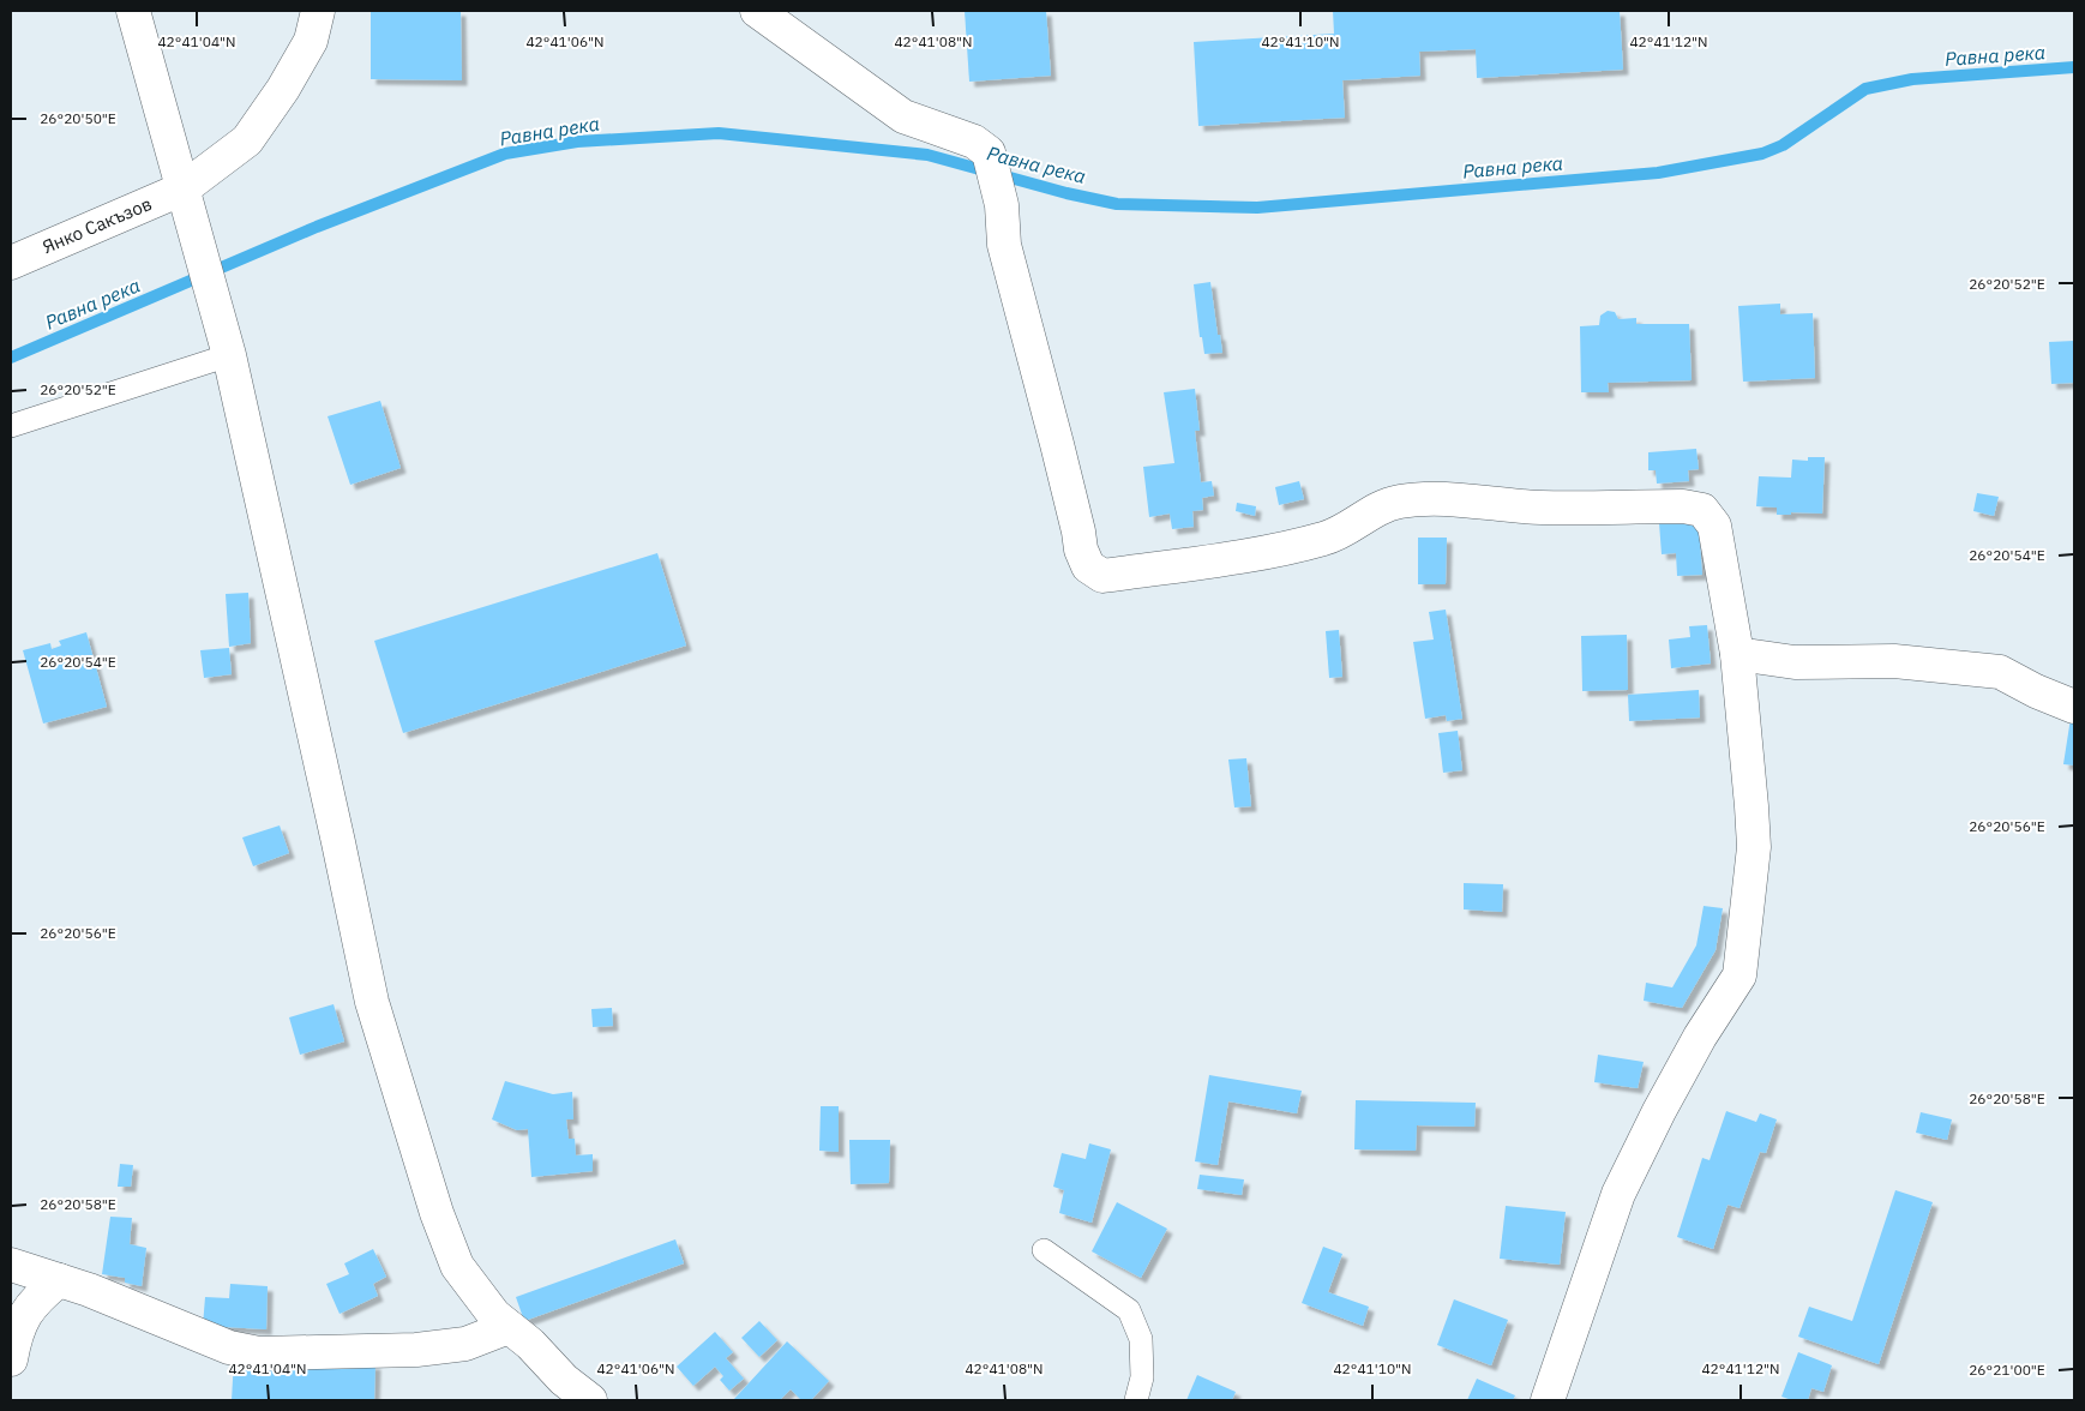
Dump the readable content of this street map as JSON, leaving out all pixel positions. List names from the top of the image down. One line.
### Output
{"streets":{"street":["Янко Сакъзов"]},"water":["Равна река"],"coordinates":["42°41'04\"N","42°41'06\"N","42°41'08\"N","42°41'10\"N","42°41'12\"N","26°20'50\"E","26°20'52\"E","26°20'54\"E","26°20'56\"E","26°20'58\"E","26°21'00\"E"]}
